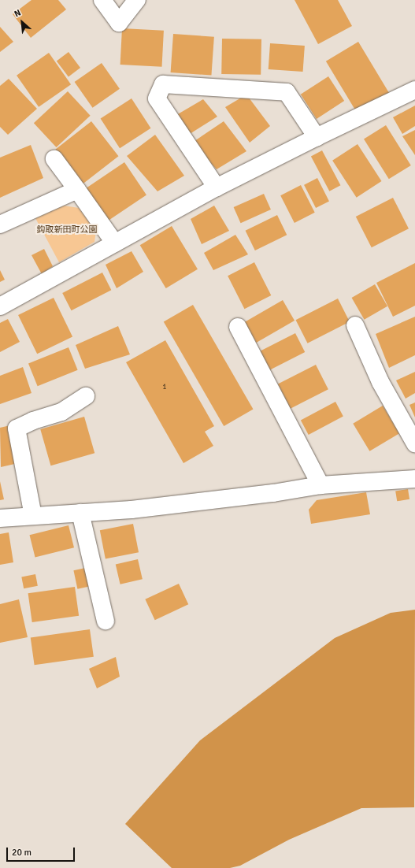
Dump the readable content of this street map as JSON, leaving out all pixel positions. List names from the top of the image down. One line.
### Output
{"parks":["鈎取新田町公園"],"house_numbers":["1"],"scale_bar":"20 m","north":"top left"}
